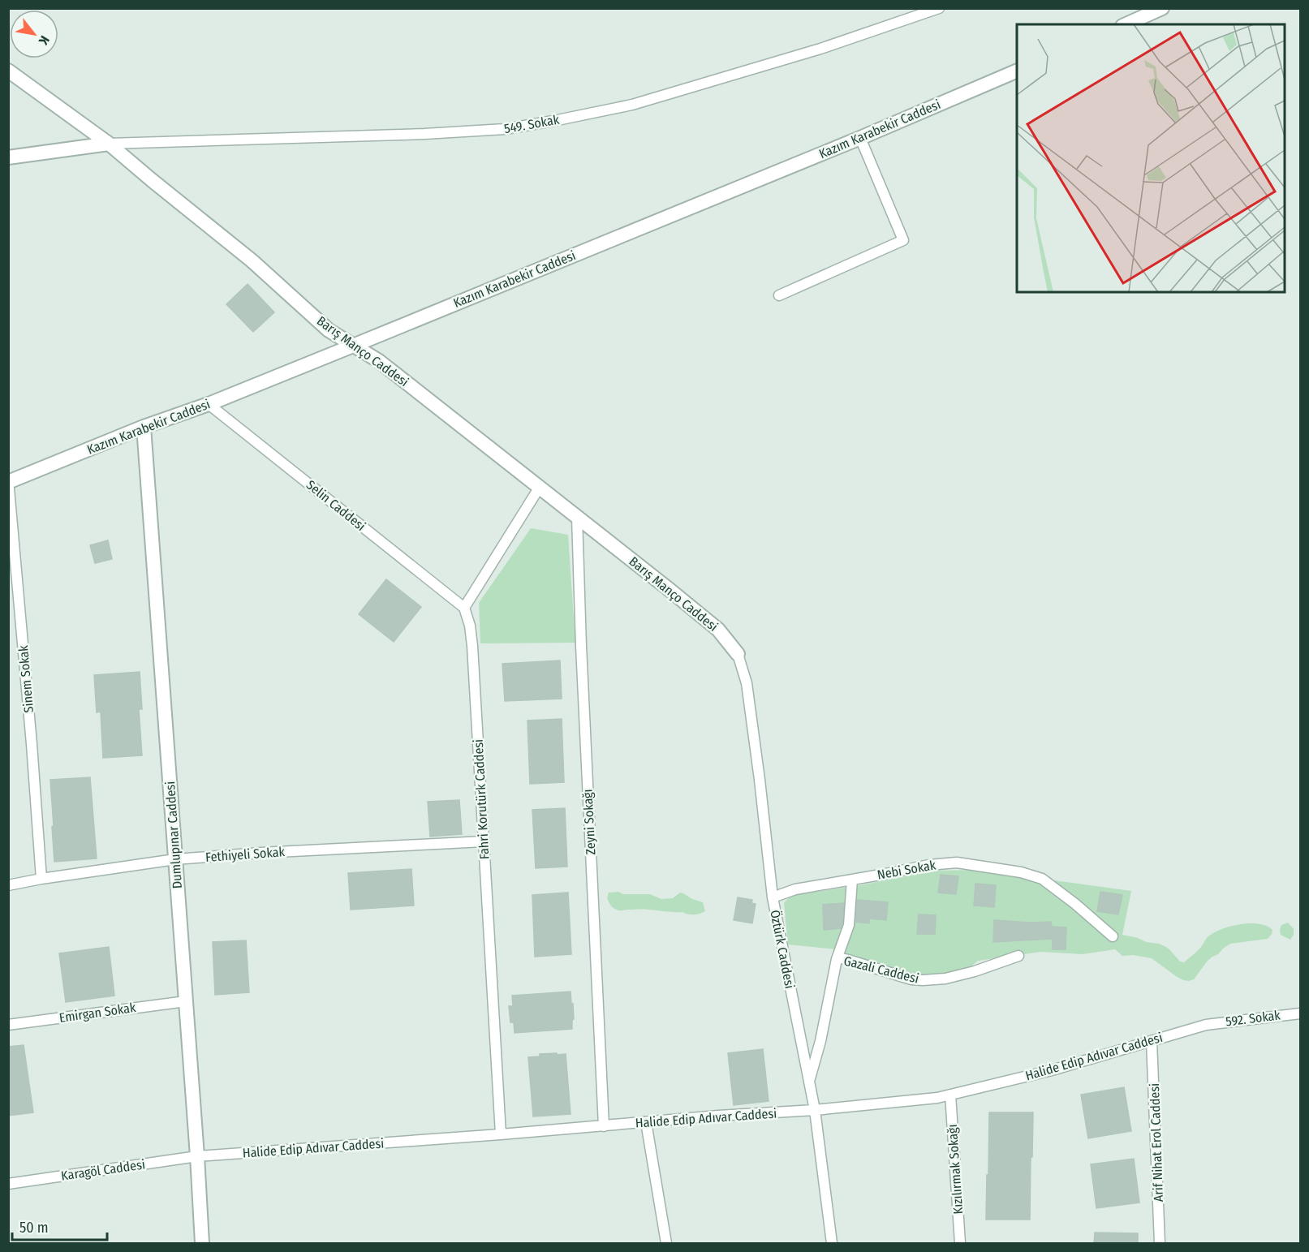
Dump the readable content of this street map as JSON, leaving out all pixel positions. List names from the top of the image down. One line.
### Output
{"streets":{"street":["549. Sokak","Kazım Karabekir Caddesi","Barış Manço Caddesi","Selin Caddesi","Sinem Sokak","Fahri Korutürk Caddesi","Zeyni Sokağı","Dumlupınar Caddesi","Fethiyeli Sokak","Nebi Sokak","Öztürk Caddesi","Gazali Caddesi","Emirgan Sokak","592. Sokak","Halide Edip Adıvar Caddesi","Arif Nihat Erol Caddesi","Kızılırmak Sokağı","Karagöl Caddesi"]},"crossings":[["549. Sokak","Barış Manço Caddesi"],["Kazım Karabekir Caddesi","Barış Manço Caddesi"],["Kazım Karabekir Caddesi","Selin Caddesi"],["Kazım Karabekir Caddesi","Sinem Sokak"],["Kazım Karabekir Caddesi","Dumlupınar Caddesi"],["Barış Manço Caddesi","Zeyni Sokağı"],["Barış Manço Caddesi","Öztürk Caddesi"],["Selin Caddesi","Fahri Korutürk Caddesi"],["Sinem Sokak","Fethiyeli Sokak"],["Fahri Korutürk Caddesi","Fethiyeli Sokak"],["Fahri Korutürk Caddesi","Halide Edip Adıvar Caddesi"],["Zeyni Sokağı","Halide Edip Adıvar Caddesi"],["Dumlupınar Caddesi","Fethiyeli Sokak"],["Dumlupınar Caddesi","Emirgan Sokak"],["Dumlupınar Caddesi","Halide Edip Adıvar Caddesi"],["Dumlupınar Caddesi","Karagöl Caddesi"],["Nebi Sokak","Öztürk Caddesi"],["Öztürk Caddesi","Gazali Caddesi"],["Öztürk Caddesi","Halide Edip Adıvar Caddesi"],["592. Sokak","Halide Edip Adıvar Caddesi"],["Halide Edip Adıvar Caddesi","Arif Nihat Erol Caddesi"],["Halide Edip Adıvar Caddesi","Kızılırmak Sokağı"],["Halide Edip Adıvar Caddesi","Karagöl Caddesi"]],"scale_bar":"50 m","north":"bottom right"}
